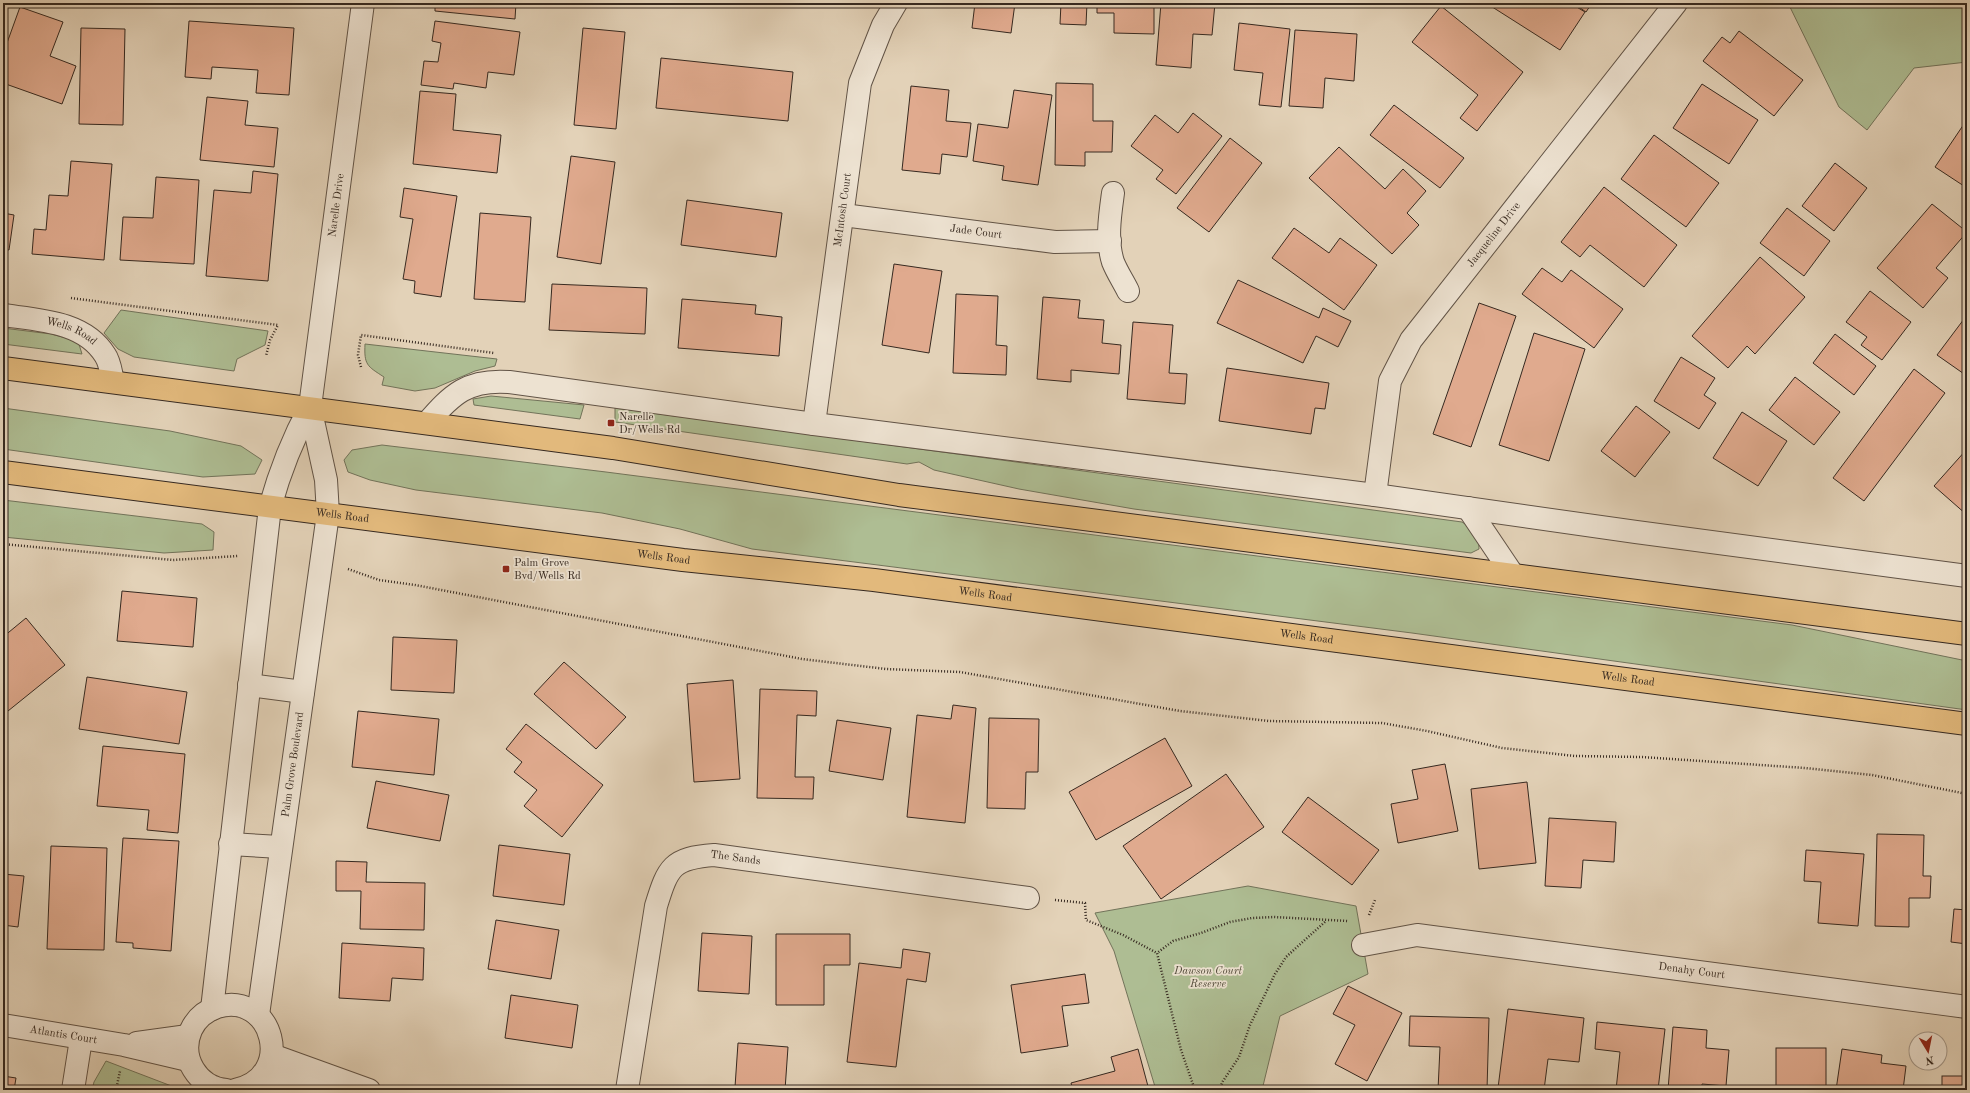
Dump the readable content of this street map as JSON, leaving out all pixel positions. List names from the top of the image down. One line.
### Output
{"streets":{"main road":["Wells Road"],"street":["Narelle Drive","McIntosh Court","Jade Court","Jacqueline Drive","Palm Grove Boulevard","The Sands","Denahy Court","Atlantis Court"]},"crossings":[["Narelle Drive","Wells Road"],["Narelle Drive","Palm Grove Boulevard"],["McIntosh Court","Jade Court"],["Wells Road","Palm Grove Boulevard"]],"parks":["Dawson Court Reserve"],"places":{"transit":["Narelle Dr/Wells Rd","Palm Grove Bvd/Wells Rd"]},"north":"bottom"}
